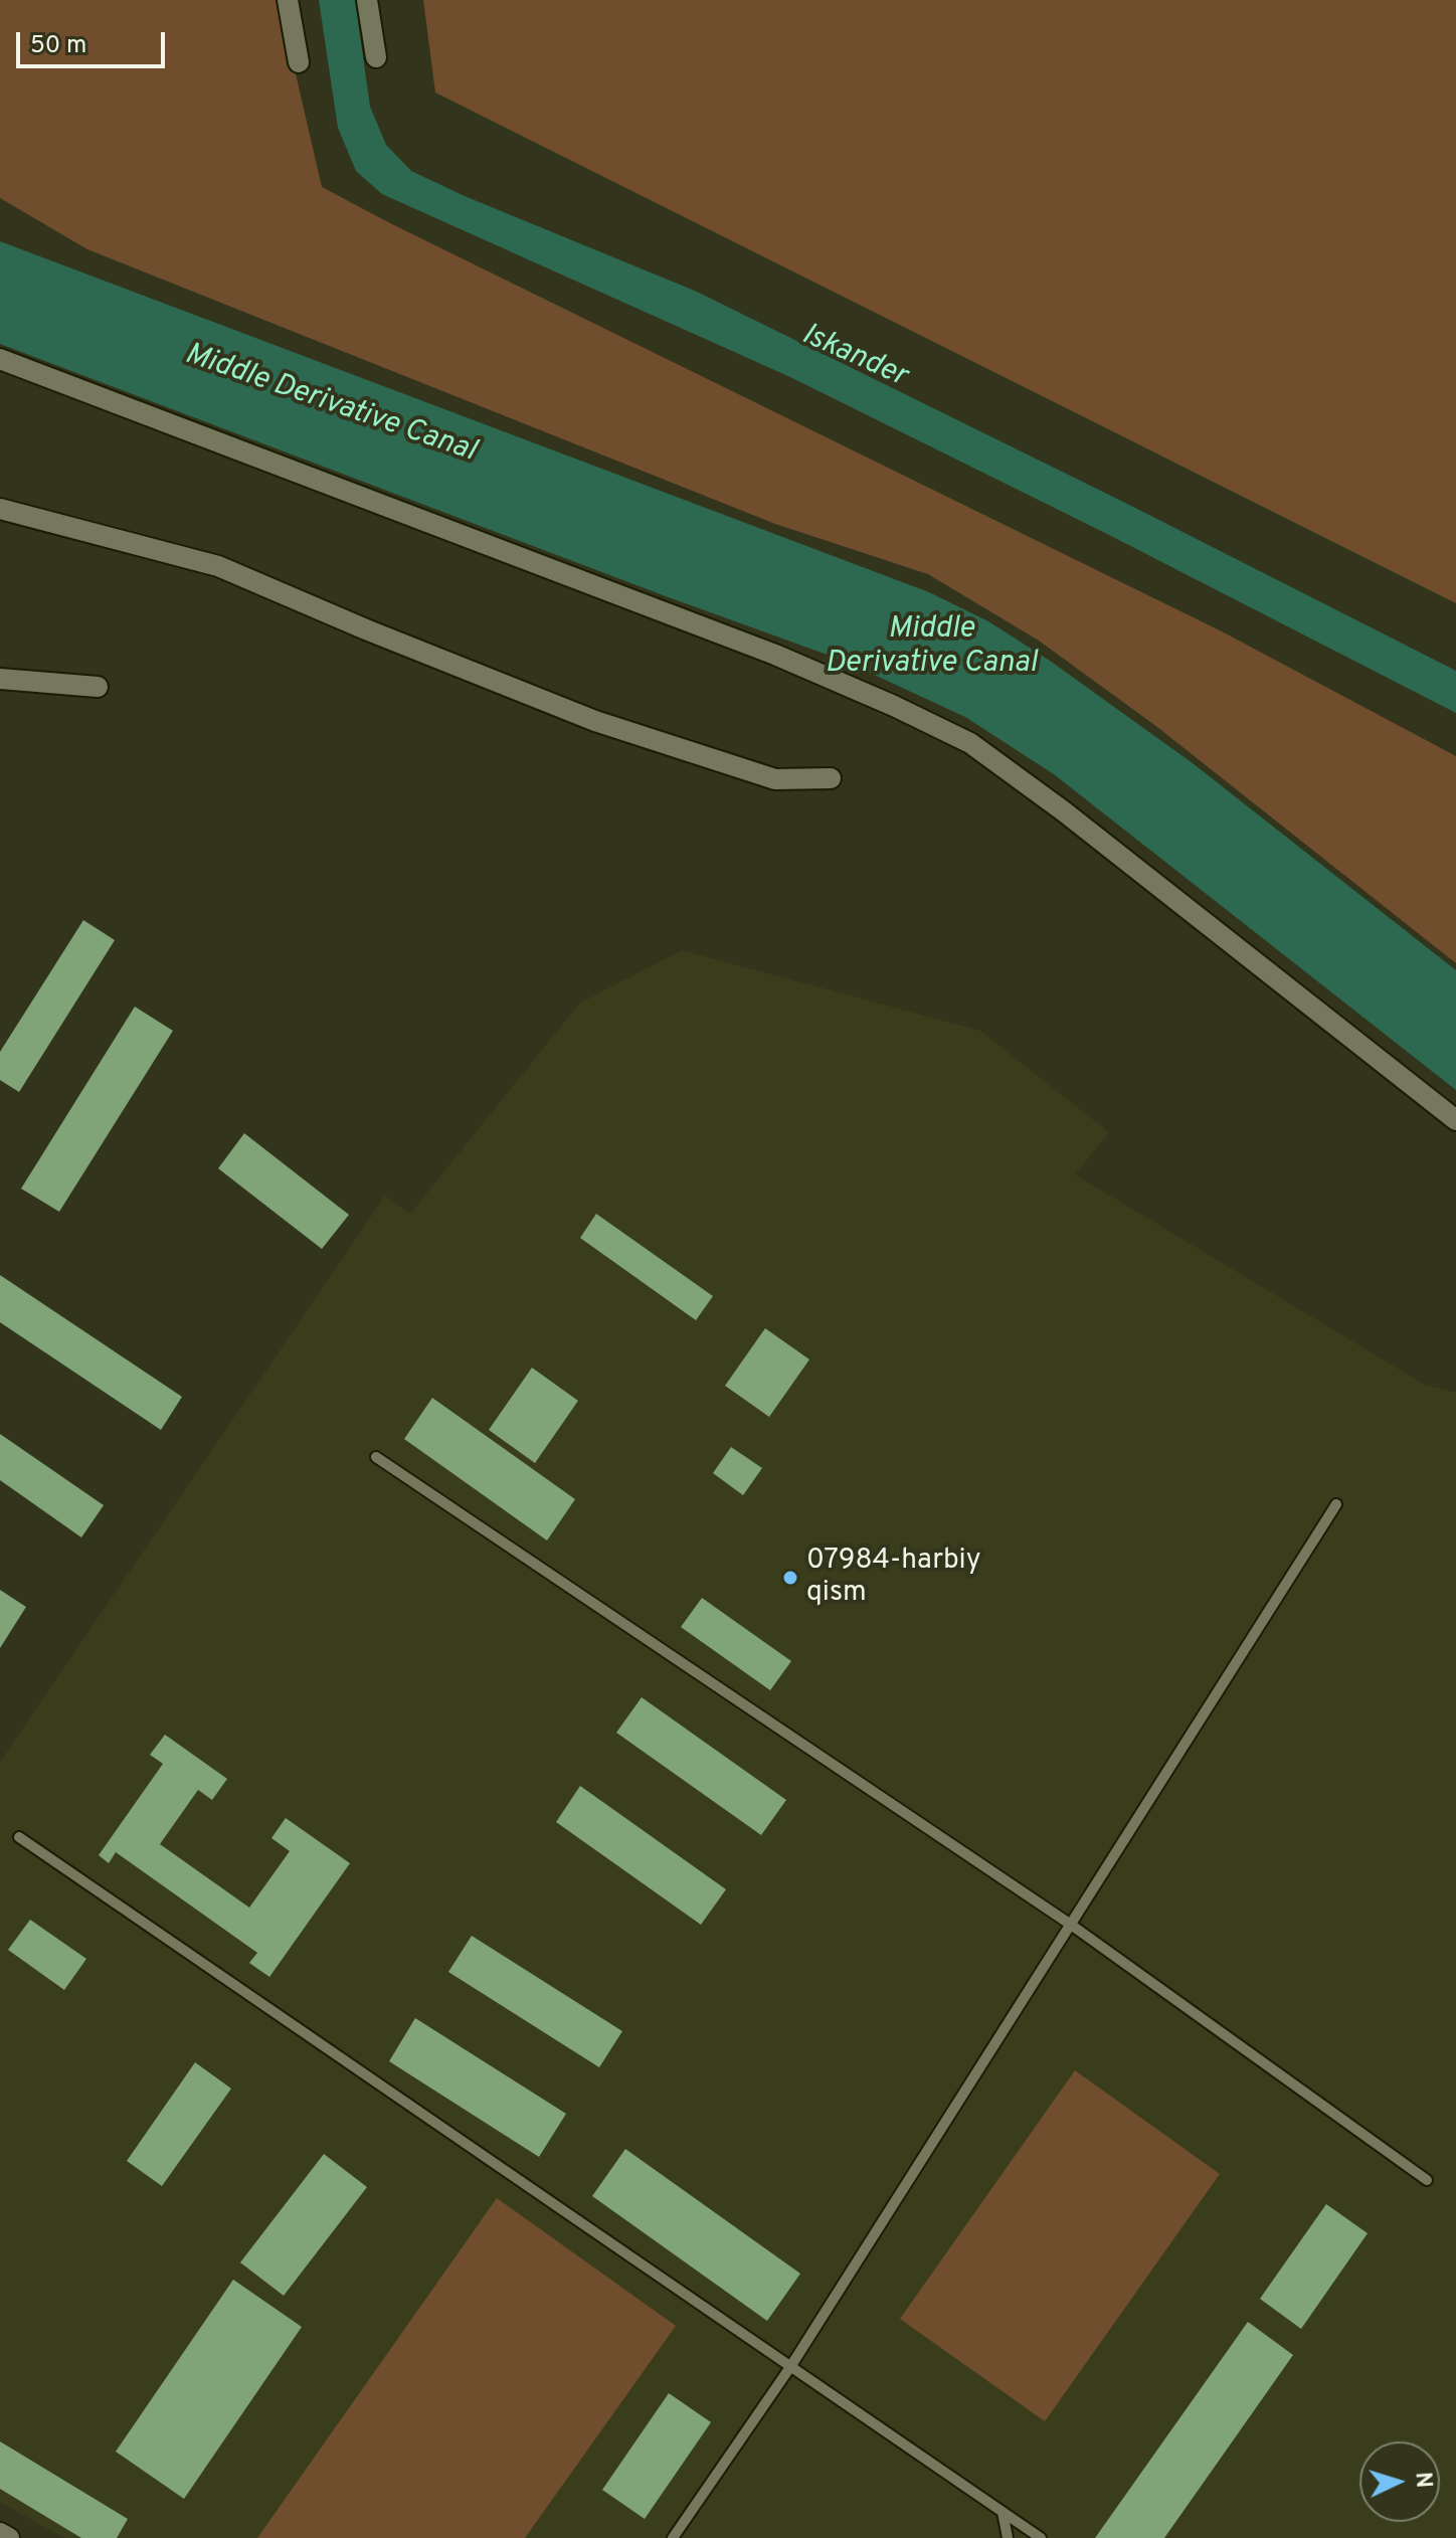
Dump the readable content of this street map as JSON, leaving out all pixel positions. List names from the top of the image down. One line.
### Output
{"water":["Iskander","Middle Derivative Canal"],"places":["07984-harbiy qism"],"scale_bar":"50 m","north":"right"}
